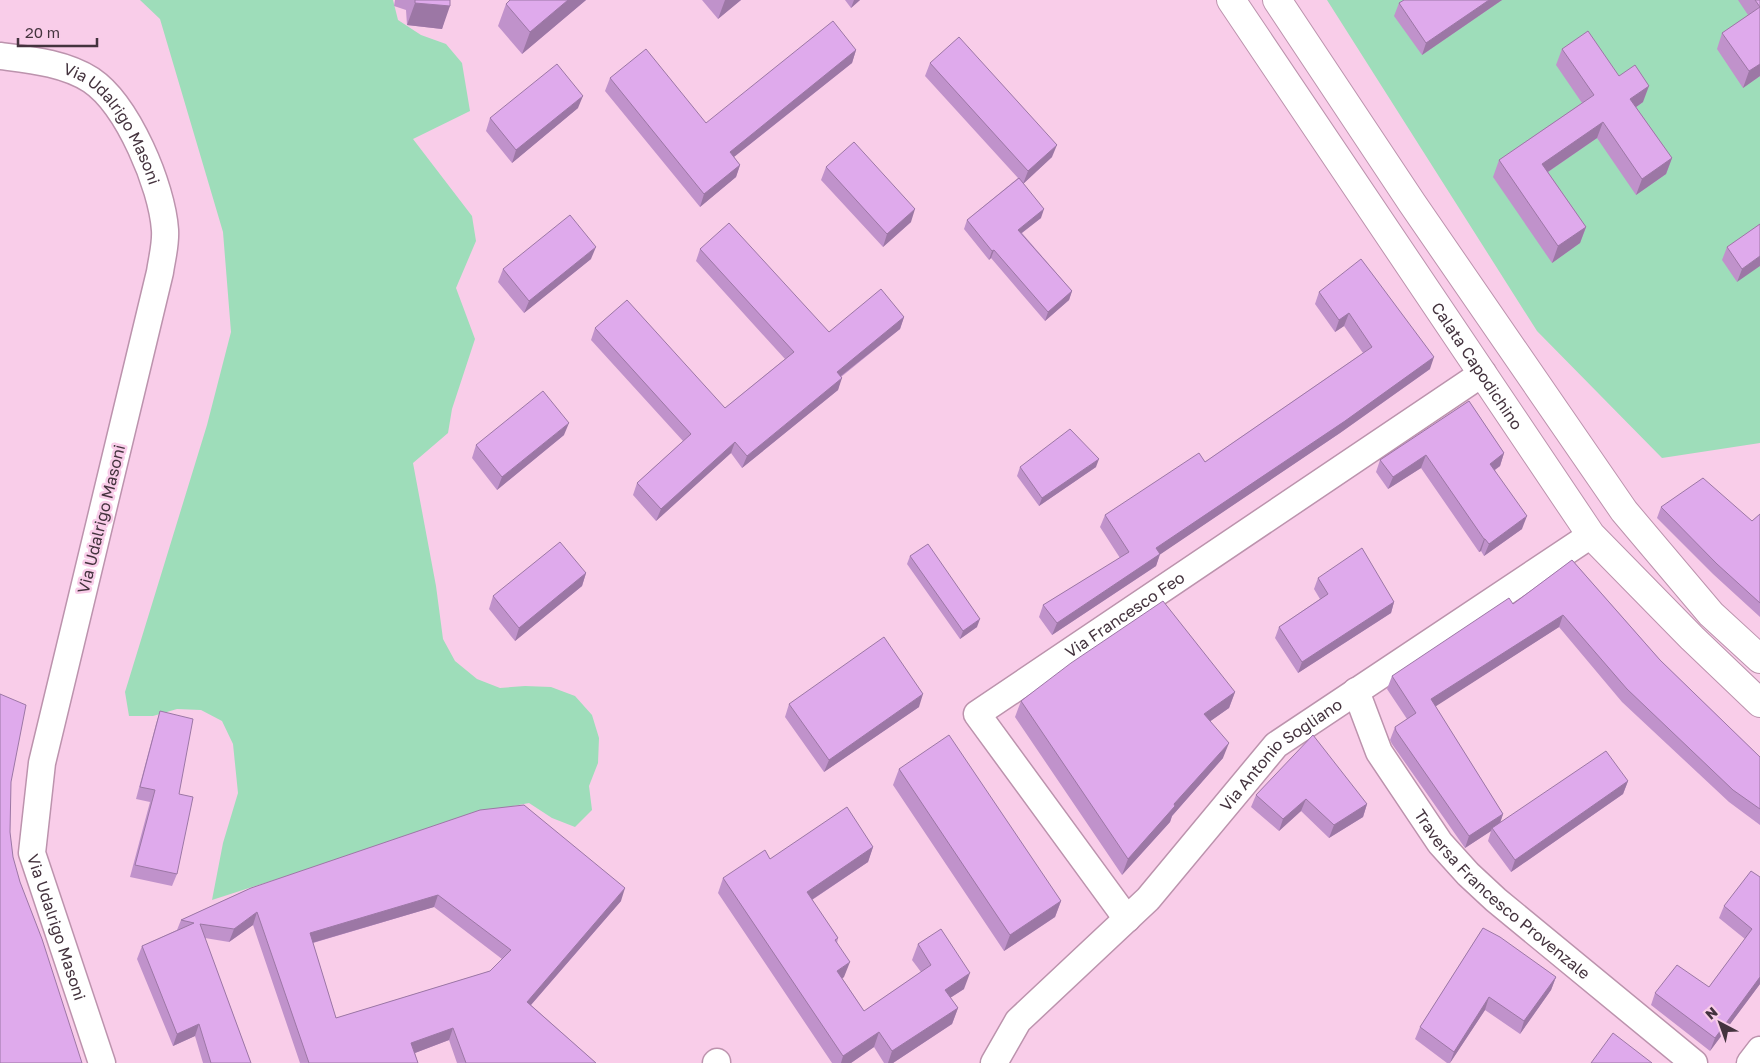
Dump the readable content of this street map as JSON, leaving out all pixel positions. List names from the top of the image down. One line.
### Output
{"streets":{"main road":["Calata Capodichino","Via Antonio Sogliano"],"street":["Via Udalrigo Masoni","Via Francesco Feo","Traversa Francesco Provenzale"]},"crossings":[["Calata Capodichino","Via Francesco Feo"],["Calata Capodichino","Via Antonio Sogliano"],["Via Francesco Feo","Via Antonio Sogliano"],["Via Antonio Sogliano","Traversa Francesco Provenzale"]],"scale_bar":"20 m","north":"top left"}
